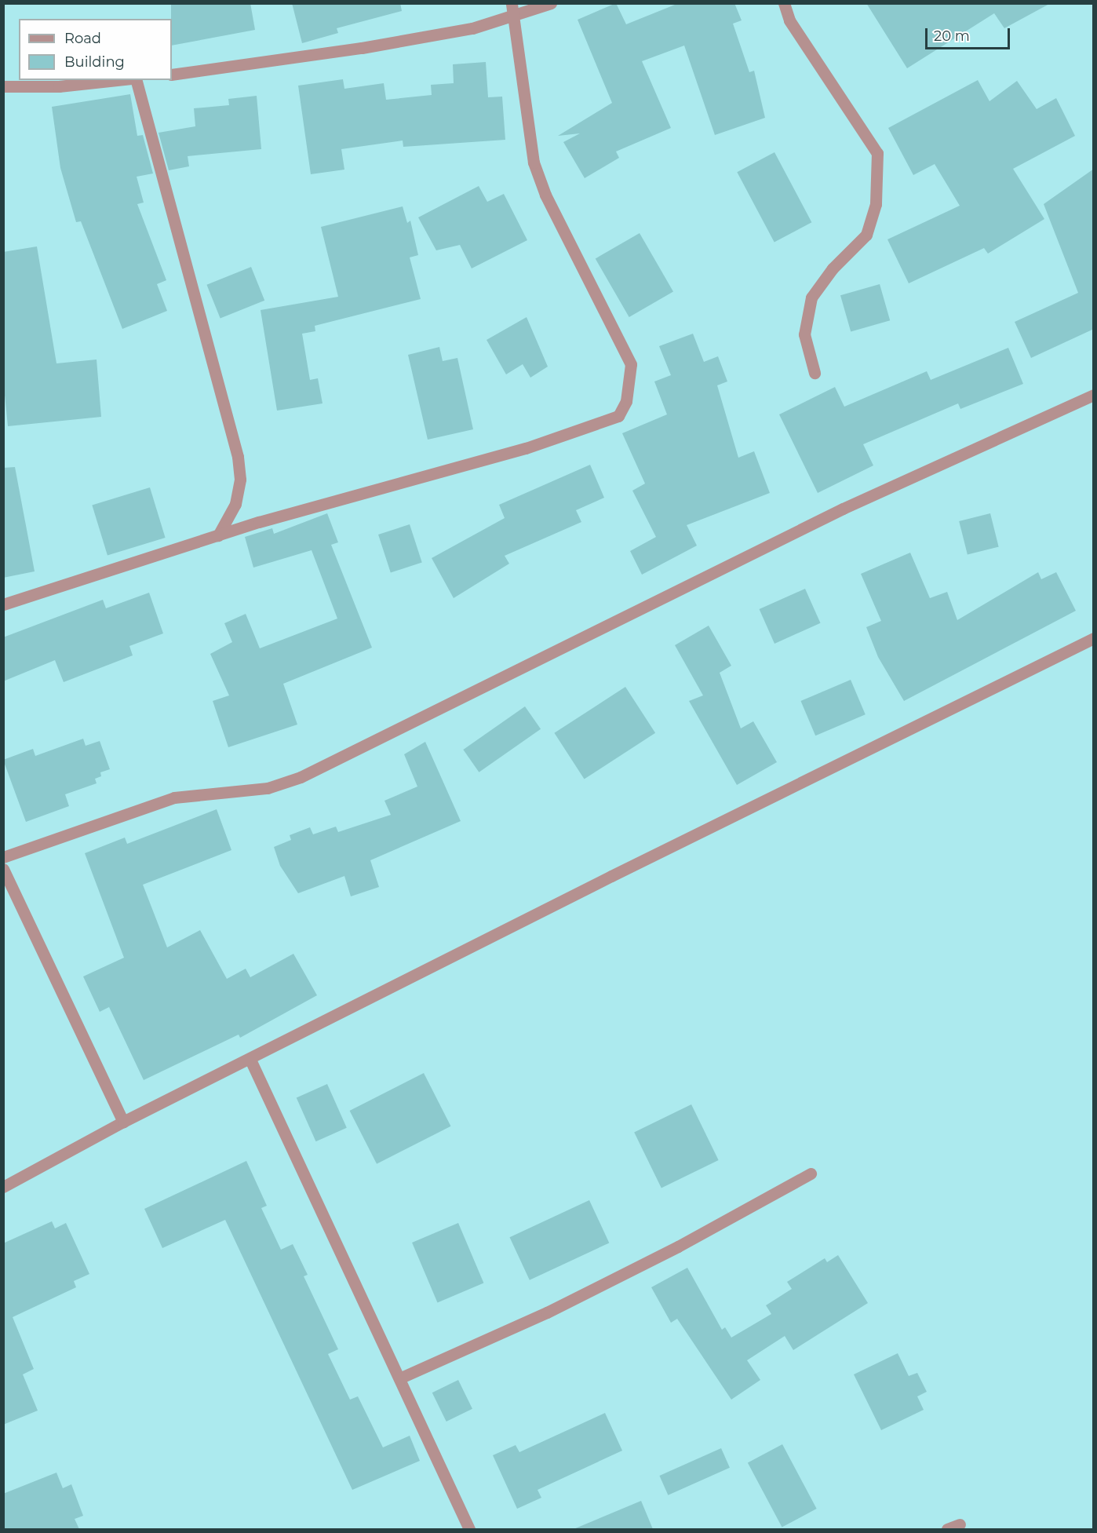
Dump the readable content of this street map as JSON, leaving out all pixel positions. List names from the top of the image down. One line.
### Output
{"legend":["Road","Building"],"scale_bar":"20 m"}
